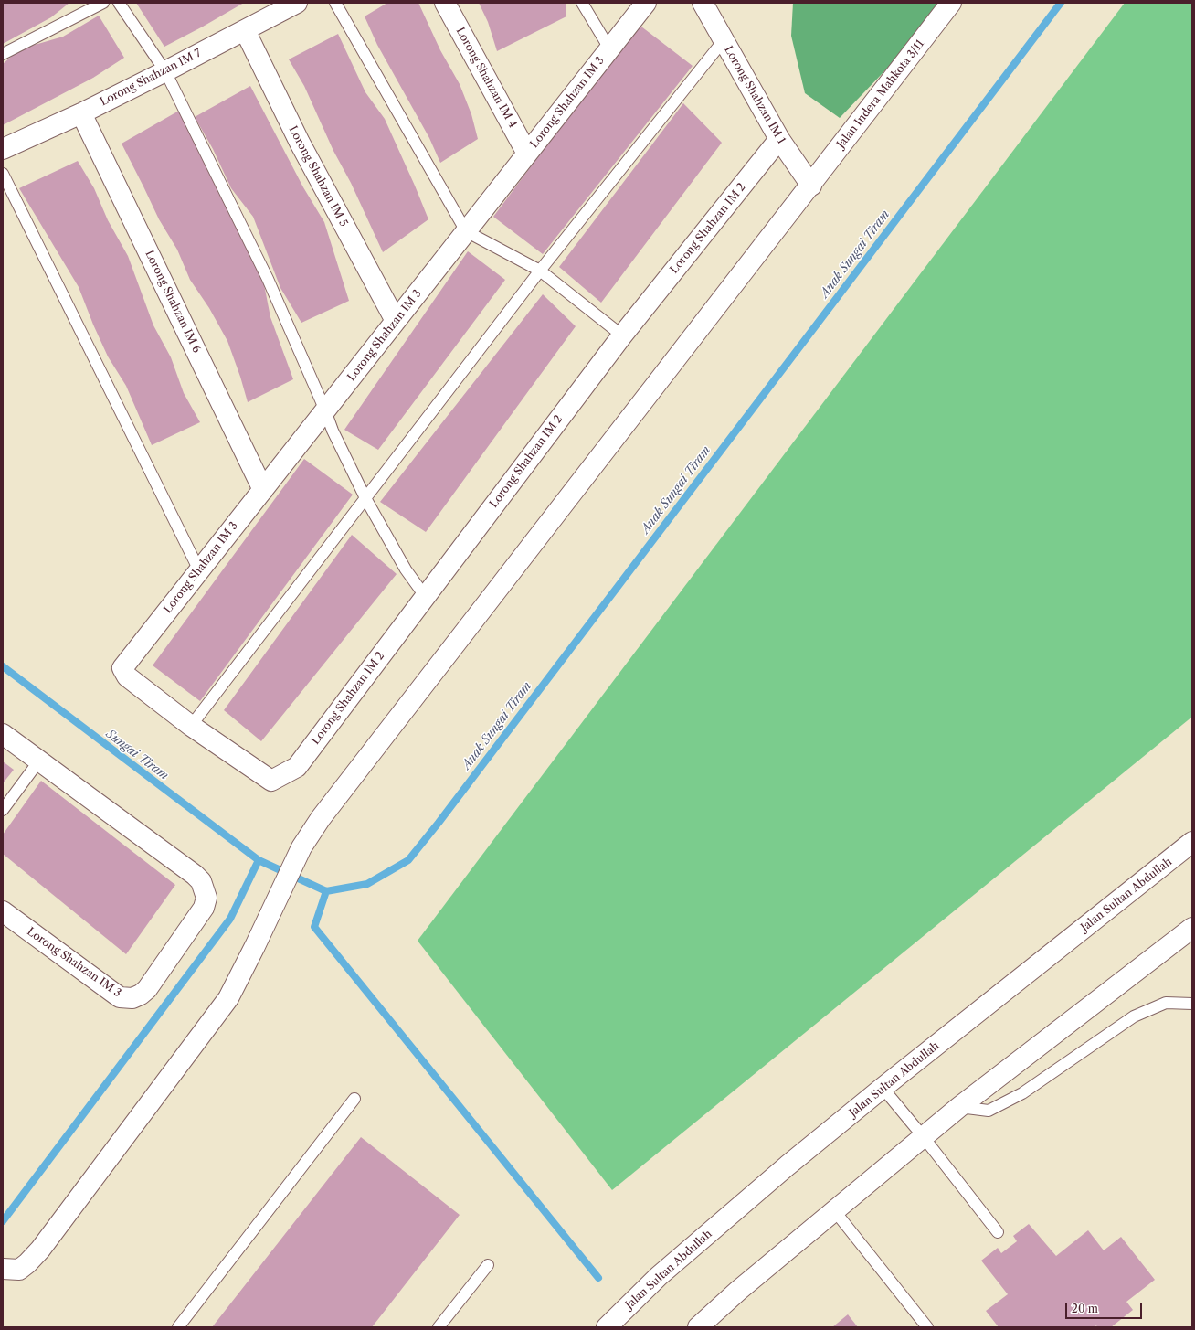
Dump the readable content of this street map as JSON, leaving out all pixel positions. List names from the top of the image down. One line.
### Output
{"streets":{"street":["Lorong Shahzan IM 7","Lorong Shahzan IM 4","Jalan Indera Mahkota 3/11","Lorong Shahzan IM 1","Lorong Shahzan IM 3","Lorong Shahzan IM 5","Lorong Shahzan IM 2","Lorong Shahzan IM 6","Jalan Sultan Abdullah"]},"crossings":[["Lorong Shahzan IM 7","Lorong Shahzan IM 5"],["Lorong Shahzan IM 7","Lorong Shahzan IM 6"],["Lorong Shahzan IM 4","Lorong Shahzan IM 3"],["Jalan Indera Mahkota 3/11","Lorong Shahzan IM 1"],["Lorong Shahzan IM 1","Lorong Shahzan IM 2"],["Lorong Shahzan IM 3","Lorong Shahzan IM 5"],["Lorong Shahzan IM 3","Lorong Shahzan IM 2"],["Lorong Shahzan IM 3","Lorong Shahzan IM 6"]],"water":["Anak Sungai Tiram","Sungai Tiram"],"scale_bar":"20 m"}
